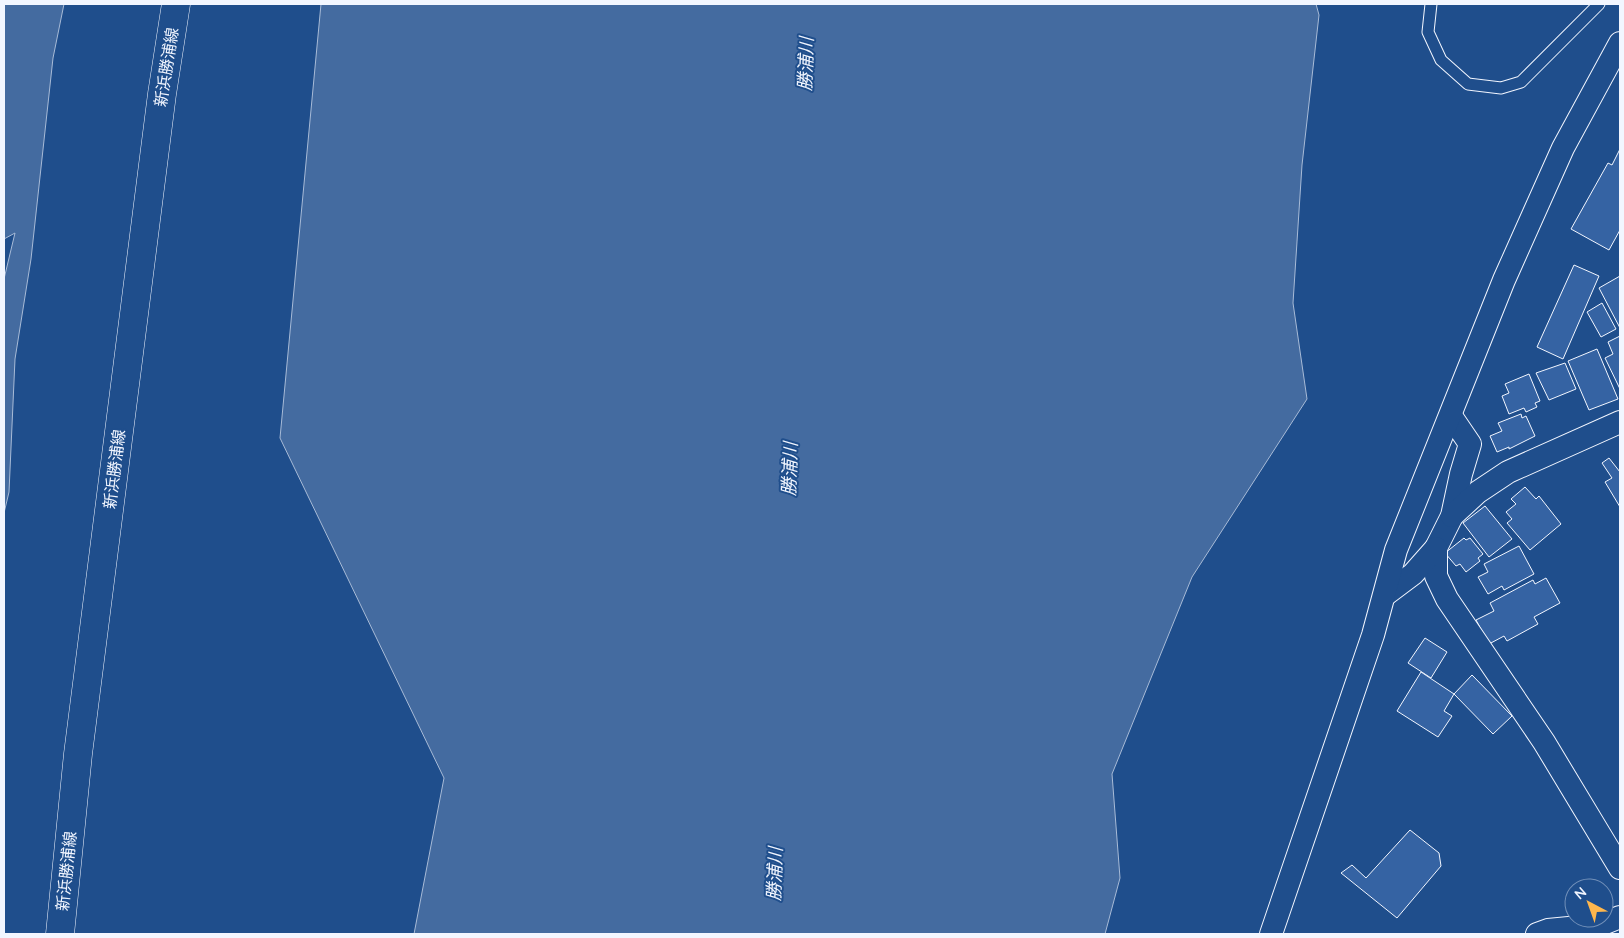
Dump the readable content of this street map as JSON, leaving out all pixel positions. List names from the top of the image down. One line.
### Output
{"streets":{"main road":["新浜勝浦線"]},"water":["勝浦川"],"north":"top left"}
